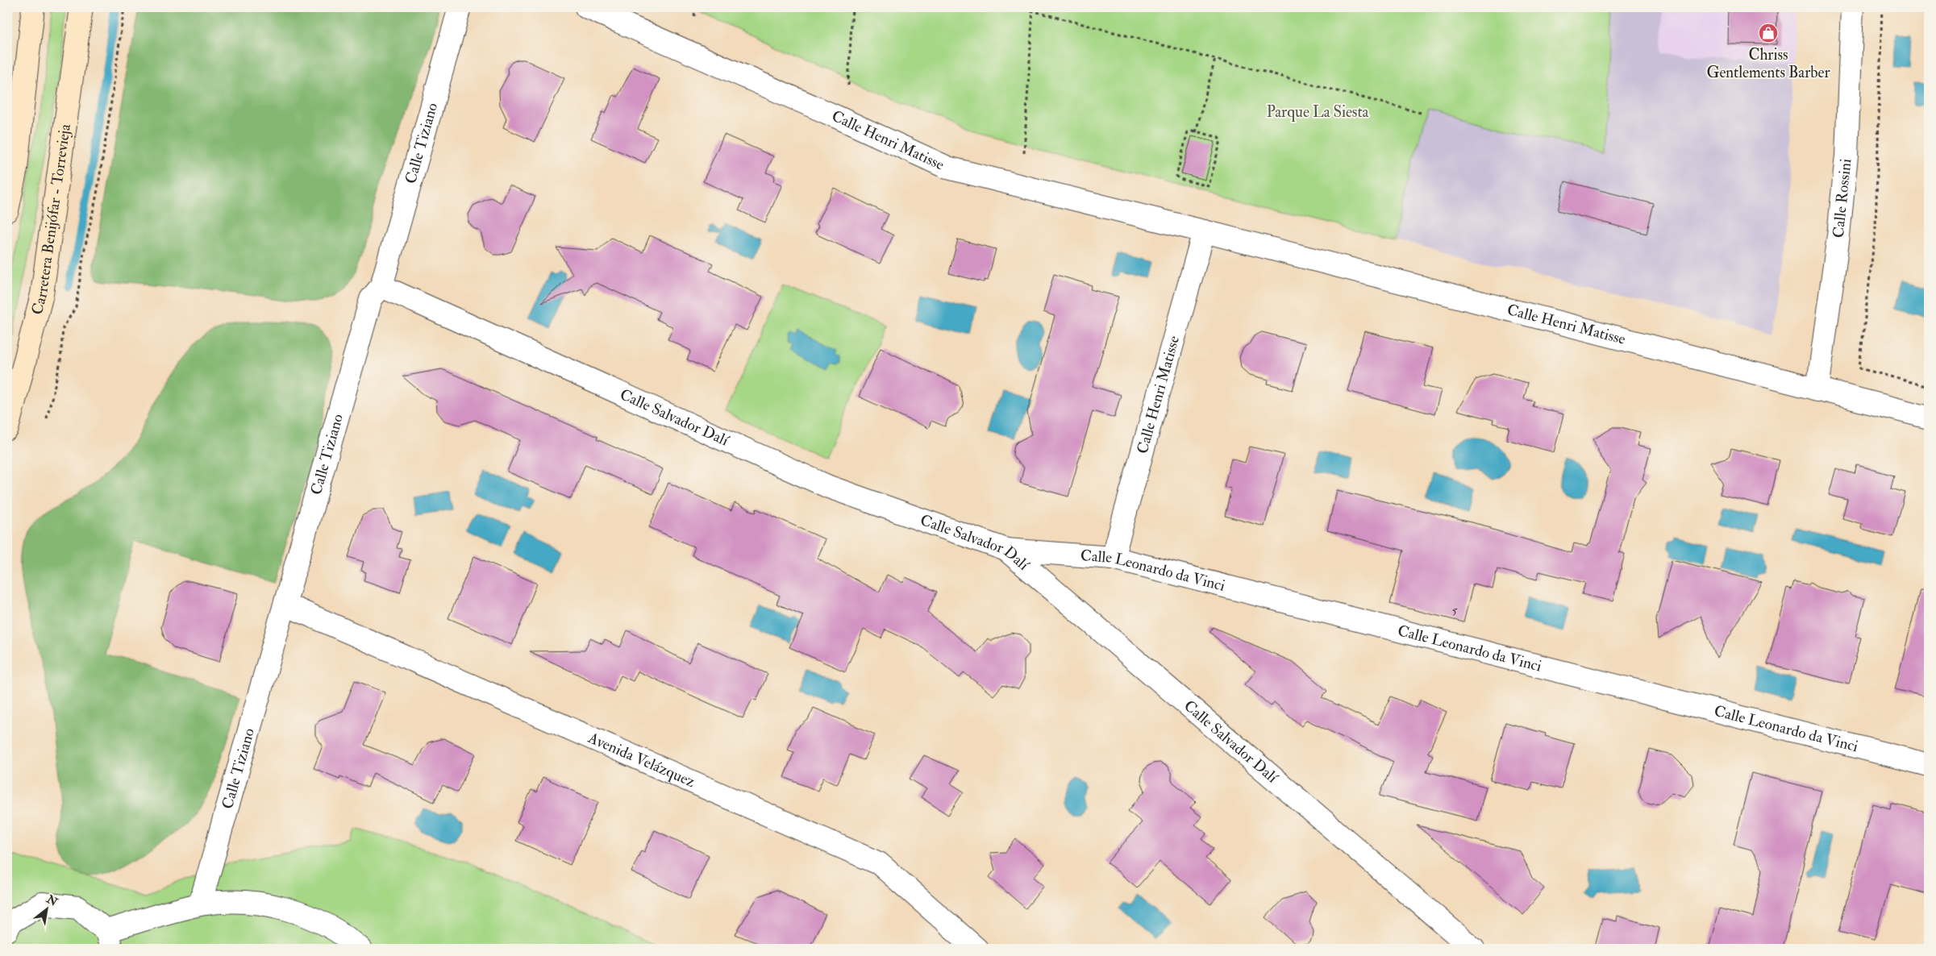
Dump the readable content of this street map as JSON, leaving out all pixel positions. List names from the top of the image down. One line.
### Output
{"streets":{"main road":["Carretera Benijófar - Torrevieja"],"street":["Calle Henri Matisse","Calle Tiziano","Calle Rossini","Calle Salvador Dalí","Calle Leonardo da Vinci","Avenida Velázquez"]},"crossings":[["Calle Henri Matisse","Calle Rossini"],["Calle Henri Matisse","Calle Leonardo da Vinci"],["Calle Tiziano","Calle Salvador Dalí"],["Calle Tiziano","Avenida Velázquez"],["Calle Salvador Dalí","Calle Leonardo da Vinci"]],"parks":["Parque La Siesta"],"places":{"shop":["Chriss Gentlements Barber"]},"house_numbers":["5"],"north":"top right"}
